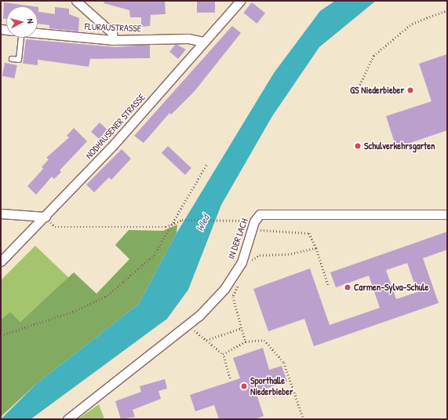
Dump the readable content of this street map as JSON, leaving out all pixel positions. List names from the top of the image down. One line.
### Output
{"streets":{"street":["FLURAUSTRASSE","NODHAUSENER STRASSE","IN DER LACH"]},"crossings":[["FLURAUSTRASSE","NODHAUSENER STRASSE"]],"water":["Wied"],"places":["GS Niederbieber","Schulverkehrsgarten","Carmen-Sylva-Schule","Sporthalle Niederbieber"],"north":"right"}
